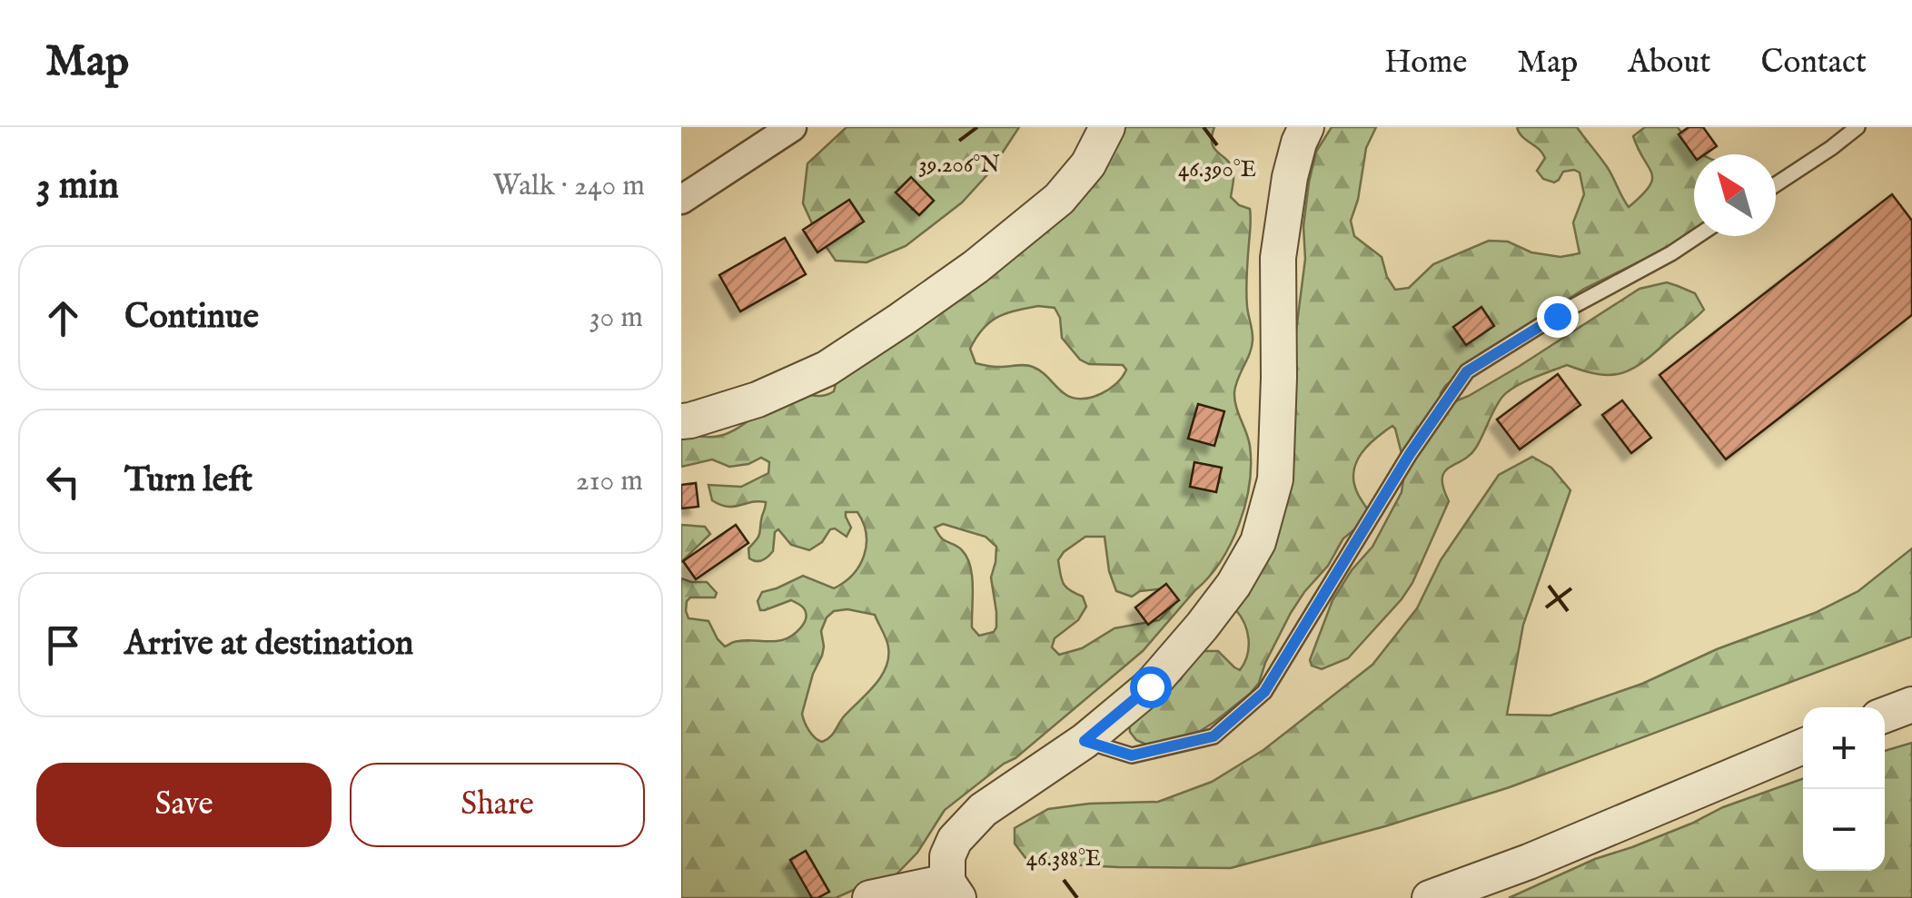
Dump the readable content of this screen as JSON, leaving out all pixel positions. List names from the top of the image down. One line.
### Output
{"north":"top left","page":{"header":"Map","nav":["Home","Map","About","Contact"],"heading":["3 min","Walk · 240 m"],"list":[["Continue","30 m"],["Turn left","210 m"],"Arrive at destination"],"map_buttons":["+","−"],"buttons":["Save","Share"]},"coordinates":["39.206°N","46.390°E","46.388°E"]}
